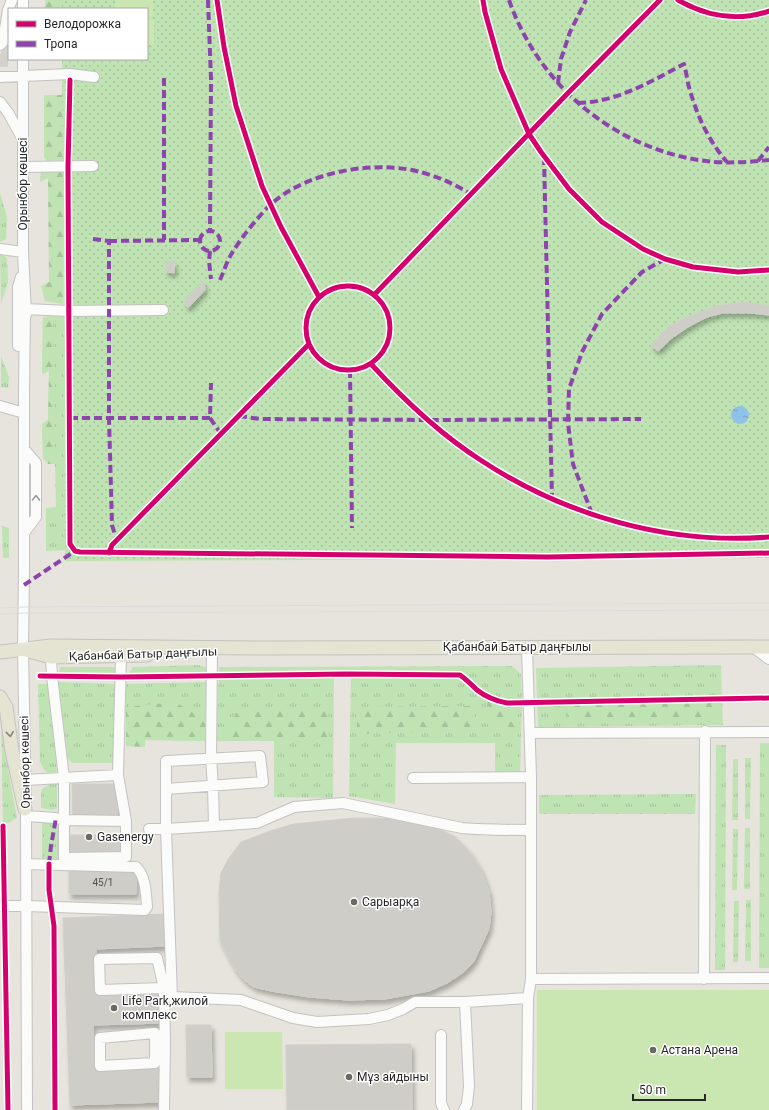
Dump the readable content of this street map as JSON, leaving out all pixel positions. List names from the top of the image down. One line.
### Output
{"streets":{"main road":["Қабанбай Батыр даңғылы"],"street":["Орынбор көшесі"]},"crossings":[["Орынбор көшесі","Қабанбай Батыр даңғылы"]],"places":["Gasenergy","Сарыарқа","Life Park,жилой комплекс","Астана Арена","Мұз айдыны"],"house_numbers":["45/1"],"legend":["Велодорожка","Тропа"],"scale_bar":"50 m"}
